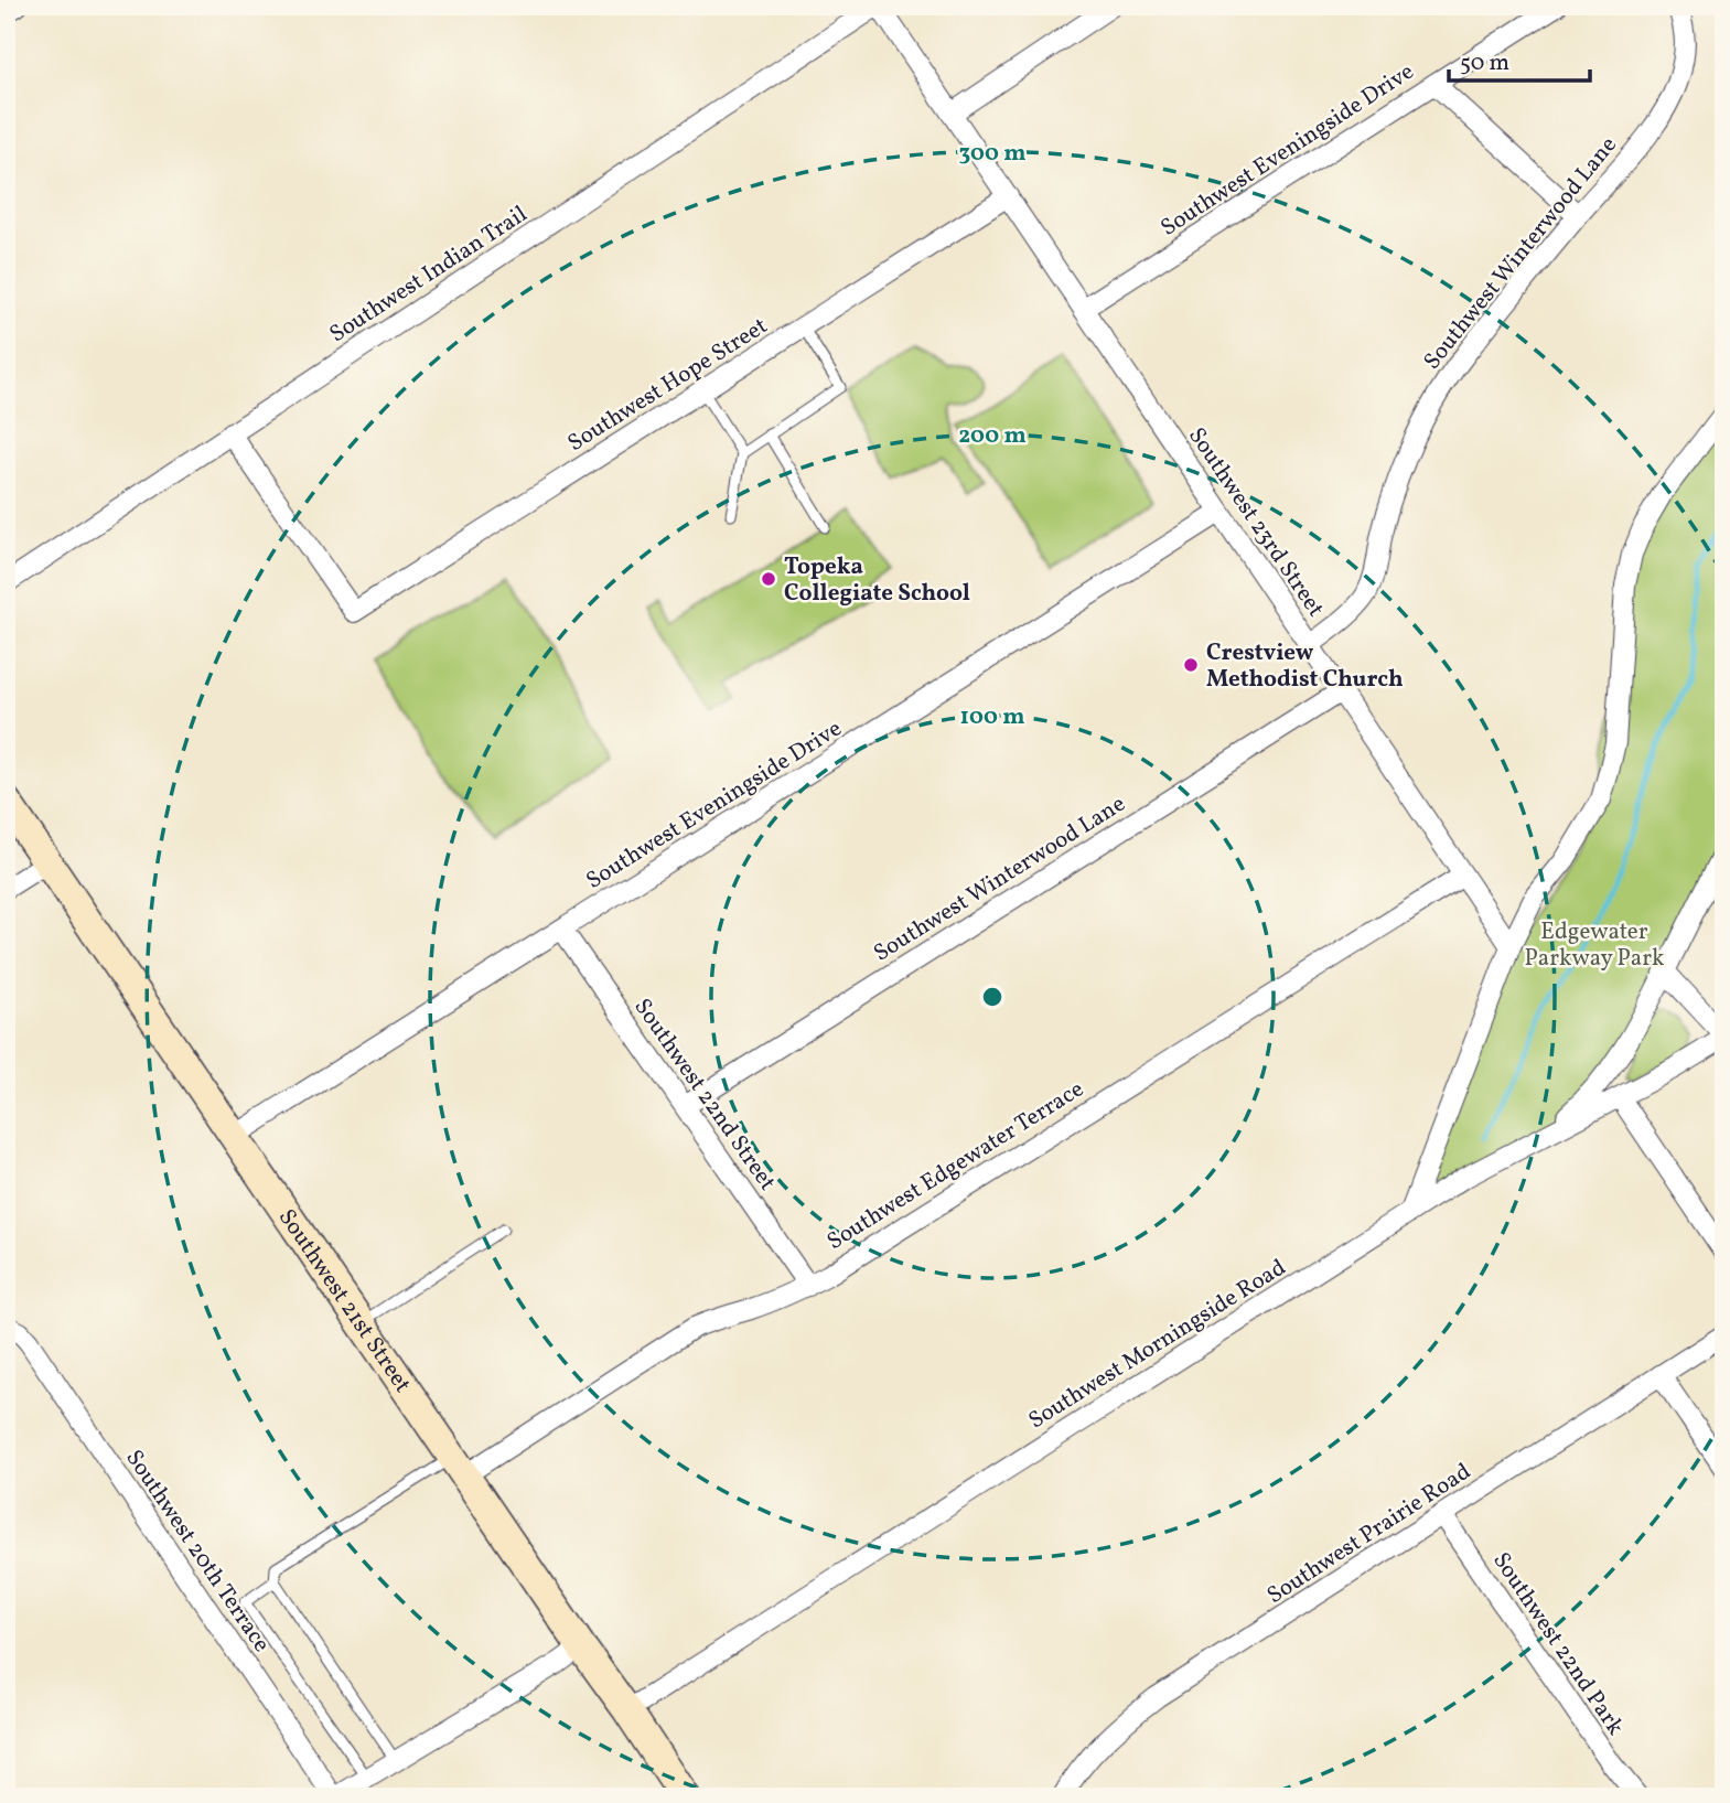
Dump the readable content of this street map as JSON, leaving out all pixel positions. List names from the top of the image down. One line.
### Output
{"streets":{"main road":["Southwest 21st Street"],"street":["Southwest Eveningside Drive","Southwest Winterwood Lane","Southwest Indian Trail","Southwest Hope Street","Southwest 23rd Street","Southwest 22nd Street","Southwest Edgewater Terrace","Southwest Morningside Road","Southwest Prairie Road","Southwest 20th Terrace","Southwest 22nd Park"]},"crossings":[["Southwest Eveningside Drive","Southwest 23rd Street"],["Southwest Eveningside Drive","Southwest 22nd Street"],["Southwest Eveningside Drive","Southwest 21st Street"],["Southwest Winterwood Lane","Southwest 23rd Street"],["Southwest Winterwood Lane","Southwest 22nd Street"],["Southwest Indian Trail","Southwest Hope Street"],["Southwest Indian Trail","Southwest 23rd Street"],["Southwest Hope Street","Southwest 23rd Street"],["Southwest 23rd Street","Southwest Edgewater Terrace"],["Southwest 22nd Street","Southwest Edgewater Terrace"],["Southwest Edgewater Terrace","Southwest 21st Street"],["Southwest 21st Street","Southwest Morningside Road"],["Southwest Prairie Road","Southwest 22nd Park"]],"parks":["Edgewater Parkway Park"],"places":["Topeka Collegiate School","Crestview Methodist Church"],"scale_bar":"50 m","rings":["300 m","200 m","100 m"]}
